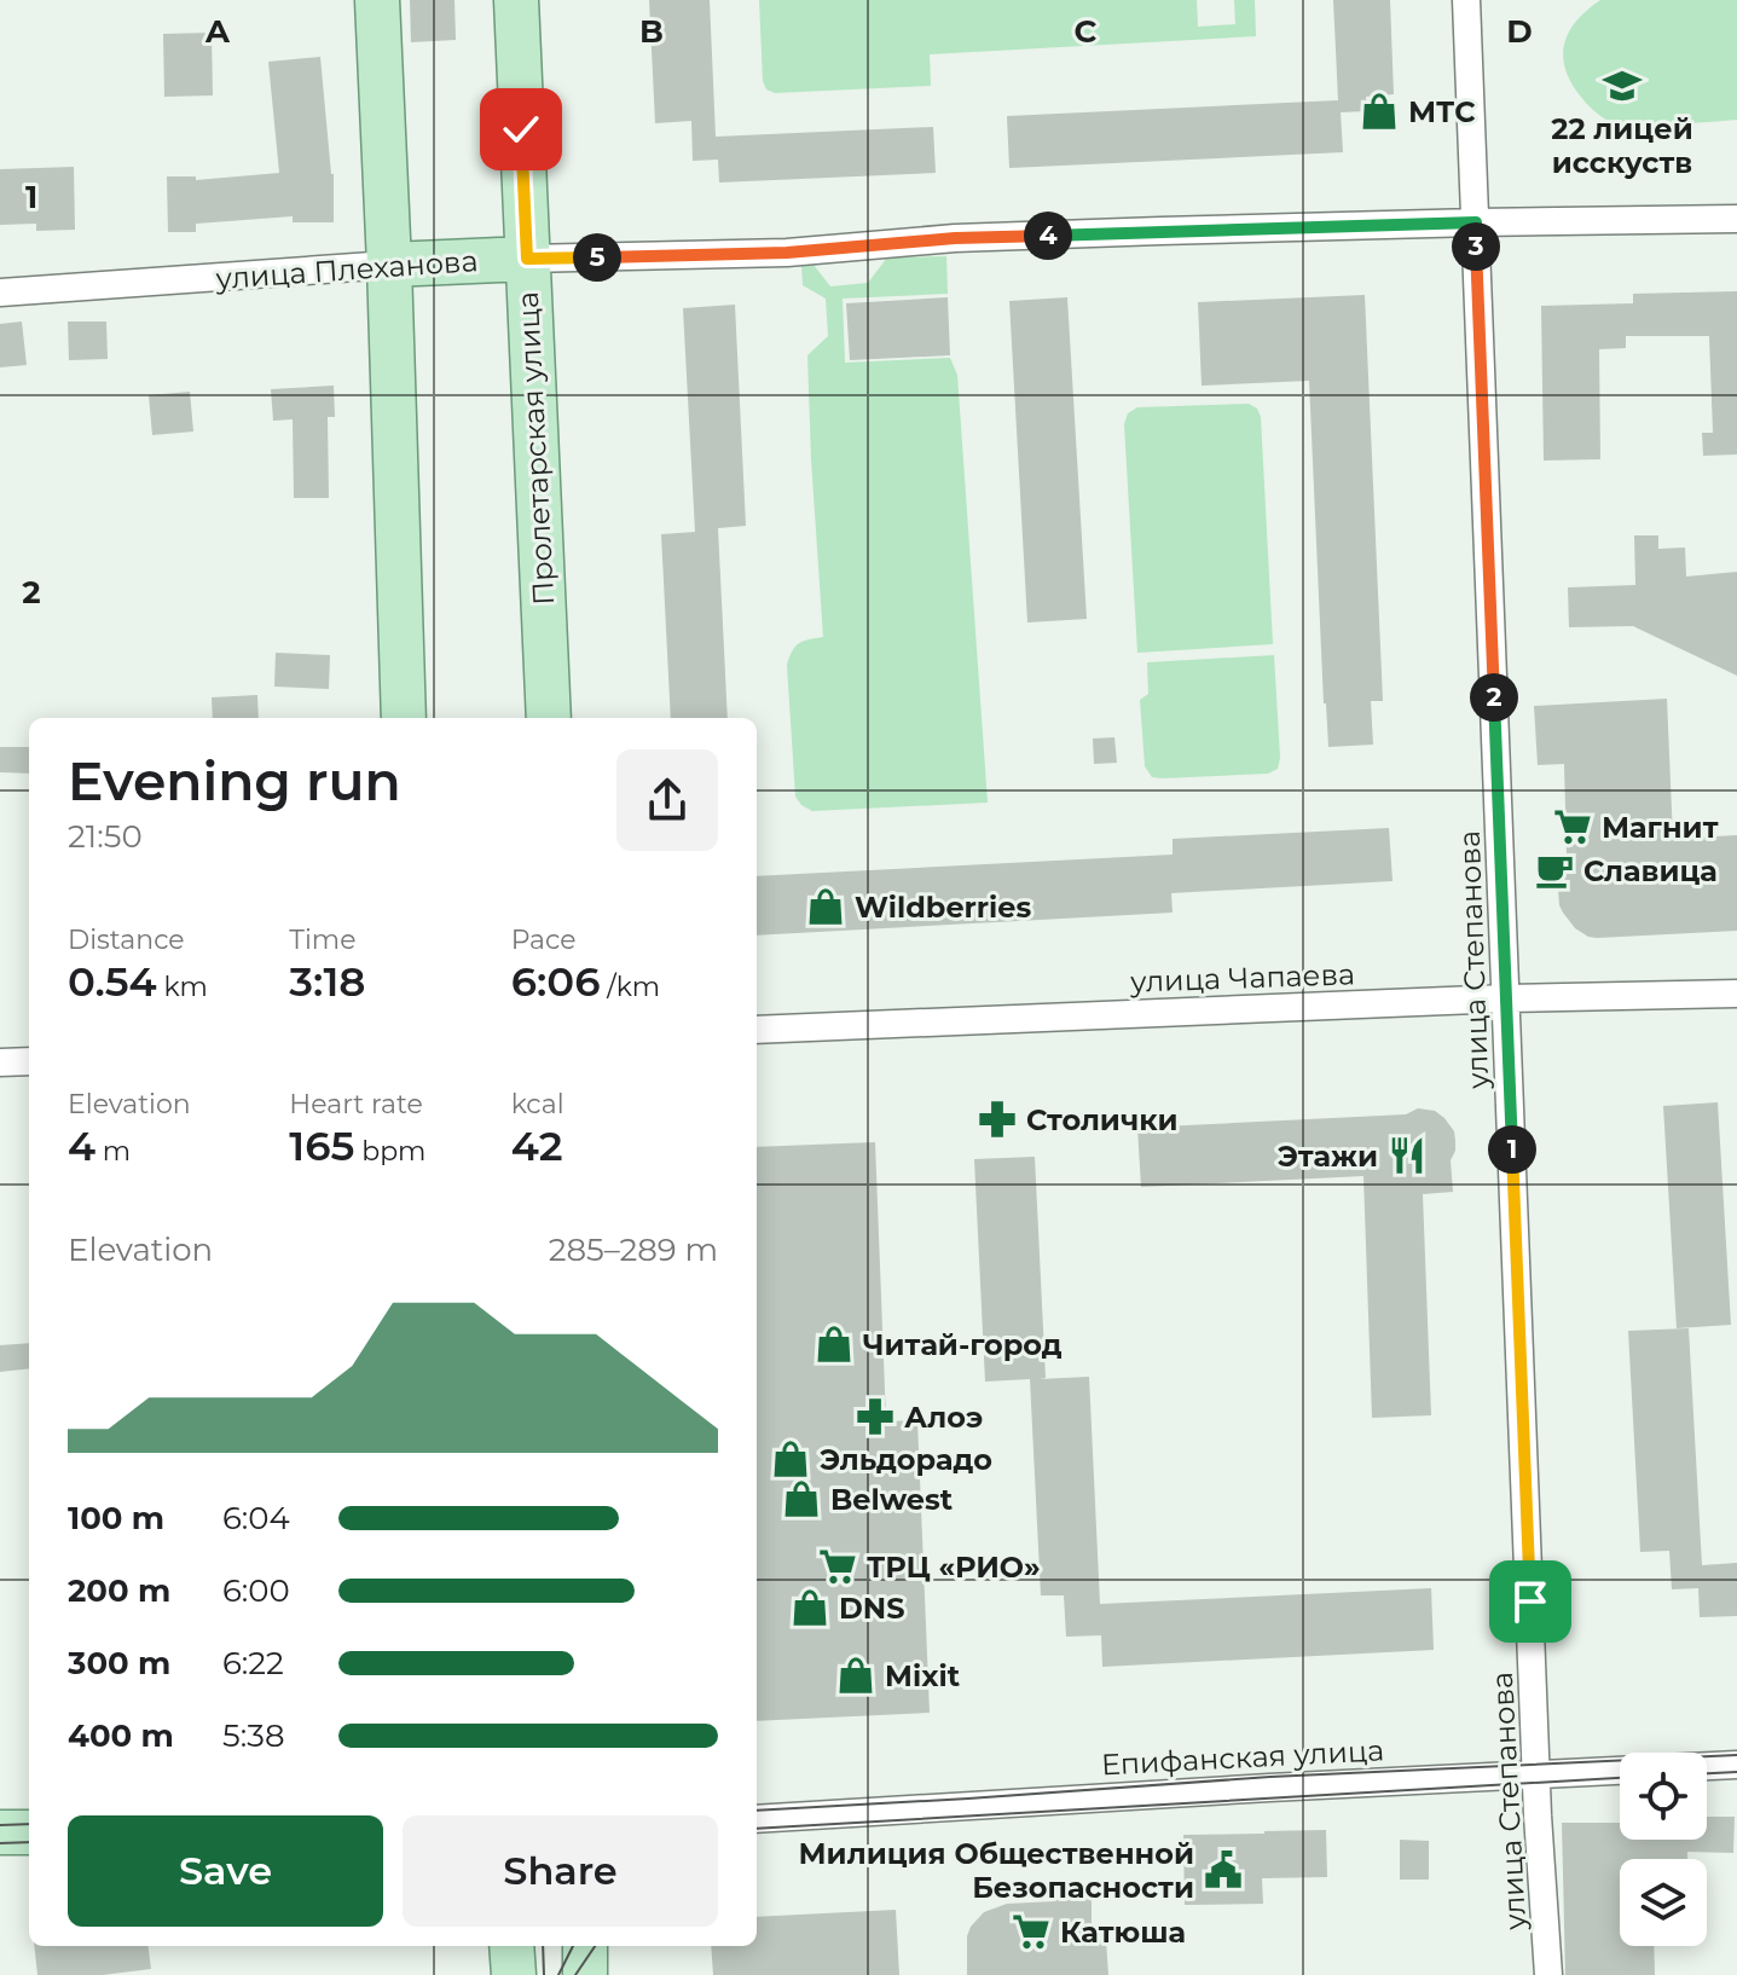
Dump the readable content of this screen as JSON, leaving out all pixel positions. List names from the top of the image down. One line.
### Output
{"streets":{"main road":["улица Плеханова","Пролетарская улица"],"street":["улица Степанова","улица Чапаева","Епифанская улица"]},"crossings":[["улица Плеханова","Пролетарская улица"],["улица Плеханова","улица Степанова"],["улица Степанова","улица Чапаева"],["улица Степанова","Епифанская улица"]],"places":{"school or university":["22 лицей исскуств"],"shop":["МТС","Wildberries","Читай-город","Эльдорадо","Belwest","DNS","Mixit"],"supermarket":["Магнит","ТРЦ «РИО»","Катюша"],"cafe":["Славица"],"pharmacy":["Столички","Алоэ"],"restaurant":["Этажи"],"public building":["Милиция Общественной Безопасности"]},"page":{"pins":["4","3","5","2","1"],"heading":["Evening run","21:50"],"stats":[["Distance","0.54 km"],["Time","3:18"],["Pace","6:06 /km"],["Elevation","4 m"],["Heart rate","165 bpm"],["kcal","42"]],"chart":["Elevation","285–289 m"],"list":[{"name":"100 m","note":"6:04"},{"name":"200 m","note":"6:00"},{"name":"300 m","note":"6:22"},{"name":"400 m","note":"5:38"}],"buttons":["Save","Share"]},"grid":{"columns":["A","B","C","D"],"rows":["1","2"]}}
